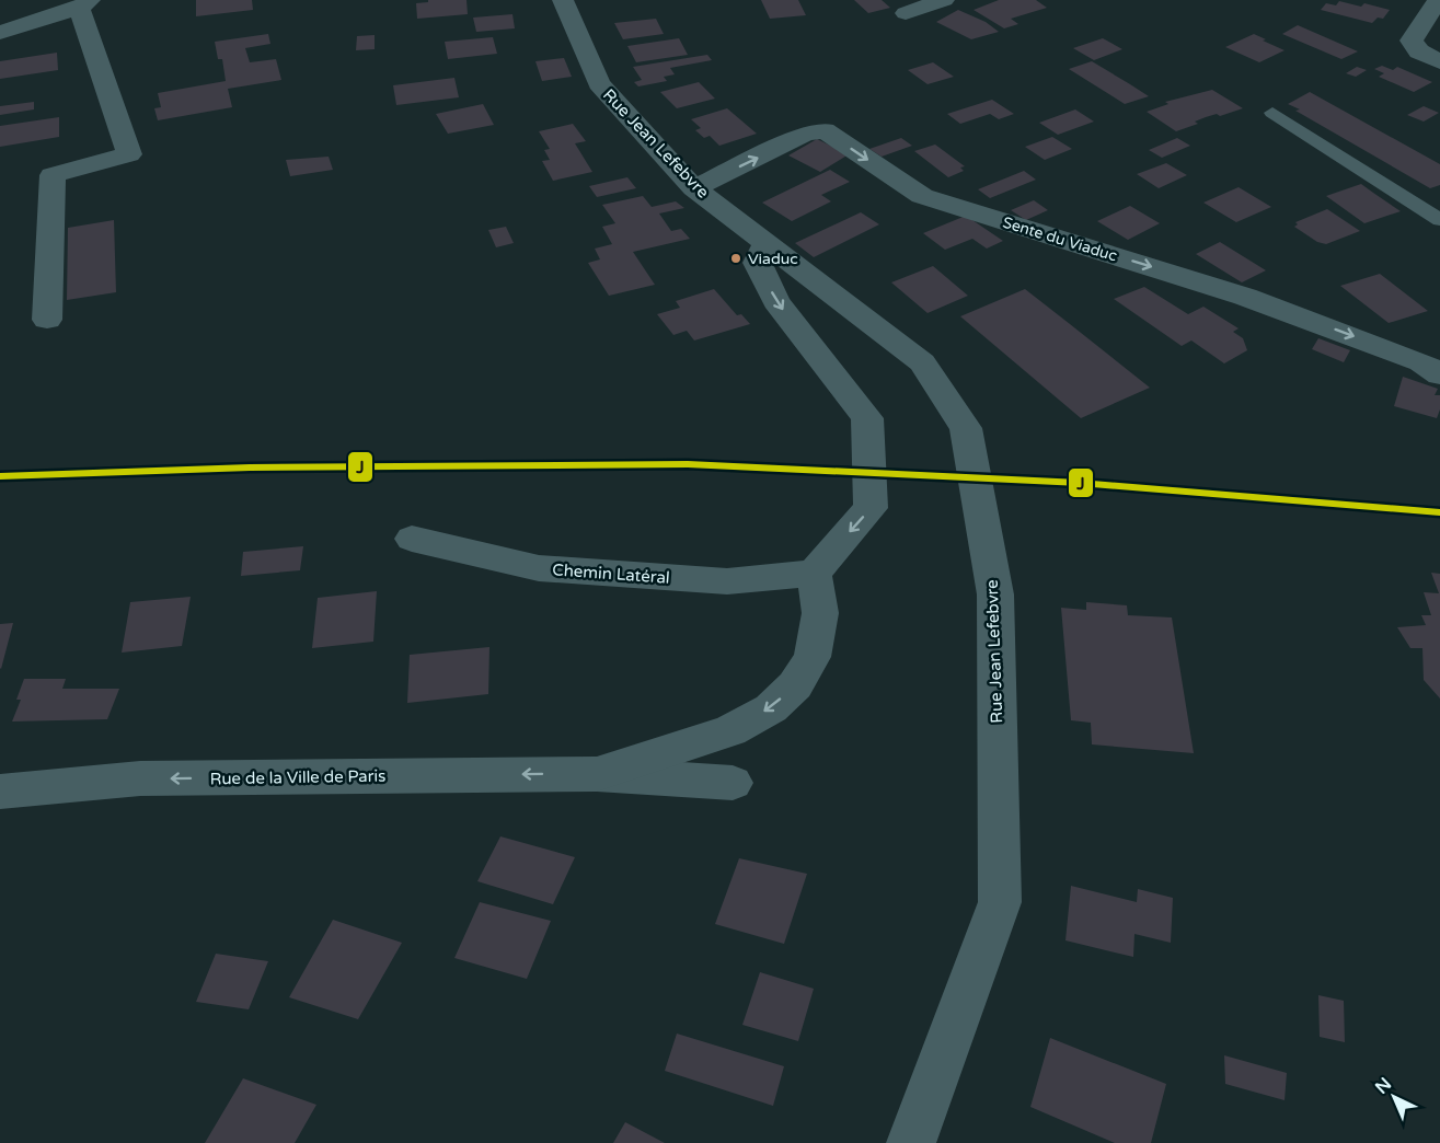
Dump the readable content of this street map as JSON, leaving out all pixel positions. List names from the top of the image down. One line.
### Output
{"streets":{"street":["Rue Jean Lefebvre","Sente du Viaduc","Chemin Latéral","Rue de la Ville de Paris"]},"crossings":[["Rue Jean Lefebvre","Sente du Viaduc"],["Chemin Latéral","Rue de la Ville de Paris"]],"one_way":["Sente du Viaduc","Rue de la Ville de Paris"],"places":["Viaduc"],"lines":["transit line J"],"north":"top left"}
